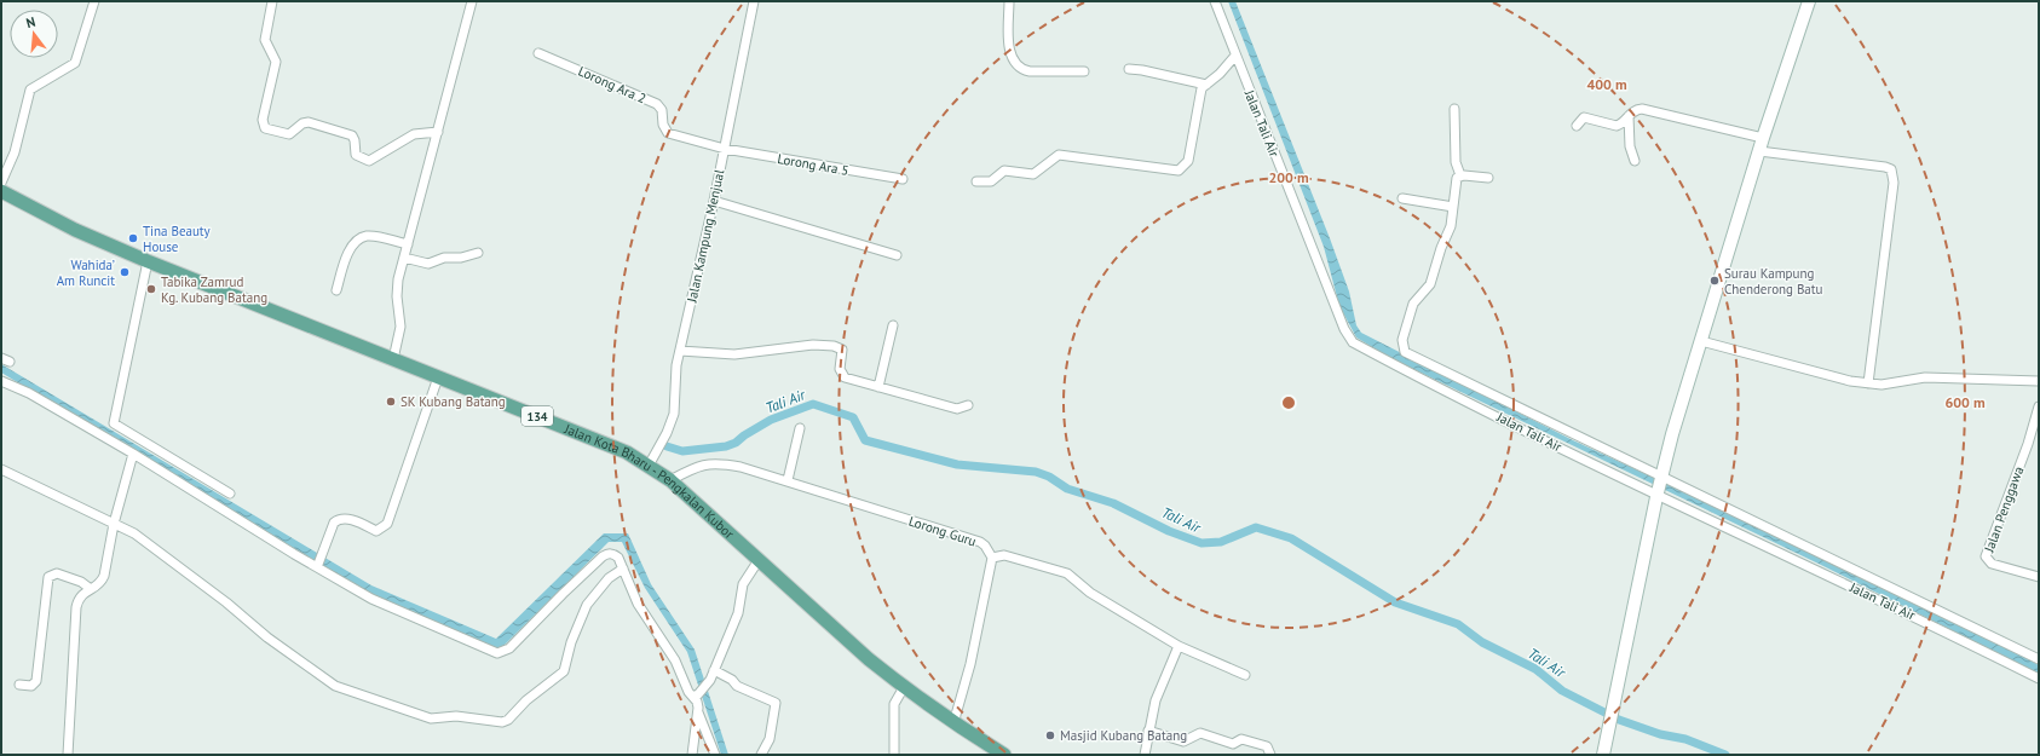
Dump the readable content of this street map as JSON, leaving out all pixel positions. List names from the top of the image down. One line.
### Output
{"streets":{"main road":["134","Jalan Kota Bharu - Pengkalan Kubor"],"street":["Lorong Ara 2","Jalan Tali Air","Lorong Ara 5","Jalan Kampung Menjual","Jalan Penggawa","Lorong Guru"]},"crossings":[["Lorong Ara 2","Lorong Ara 5"],["Lorong Ara 2","Jalan Kampung Menjual"],["Lorong Ara 5","Jalan Kampung Menjual"],["Jalan Kampung Menjual","Jalan Kota Bharu - Pengkalan Kubor"],["Jalan Kota Bharu - Pengkalan Kubor","Lorong Guru"]],"water":["Tali Air"],"places":["Tina Beauty House","Wahida’ Am Runcit","Surau Kampung Chenderong Batu","Tabika Zamrud Kg. Kubang Batang","SK Kubang Batang","Masjid Kubang Batang"],"north":"top","rings":["400 m","200 m","600 m"]}
